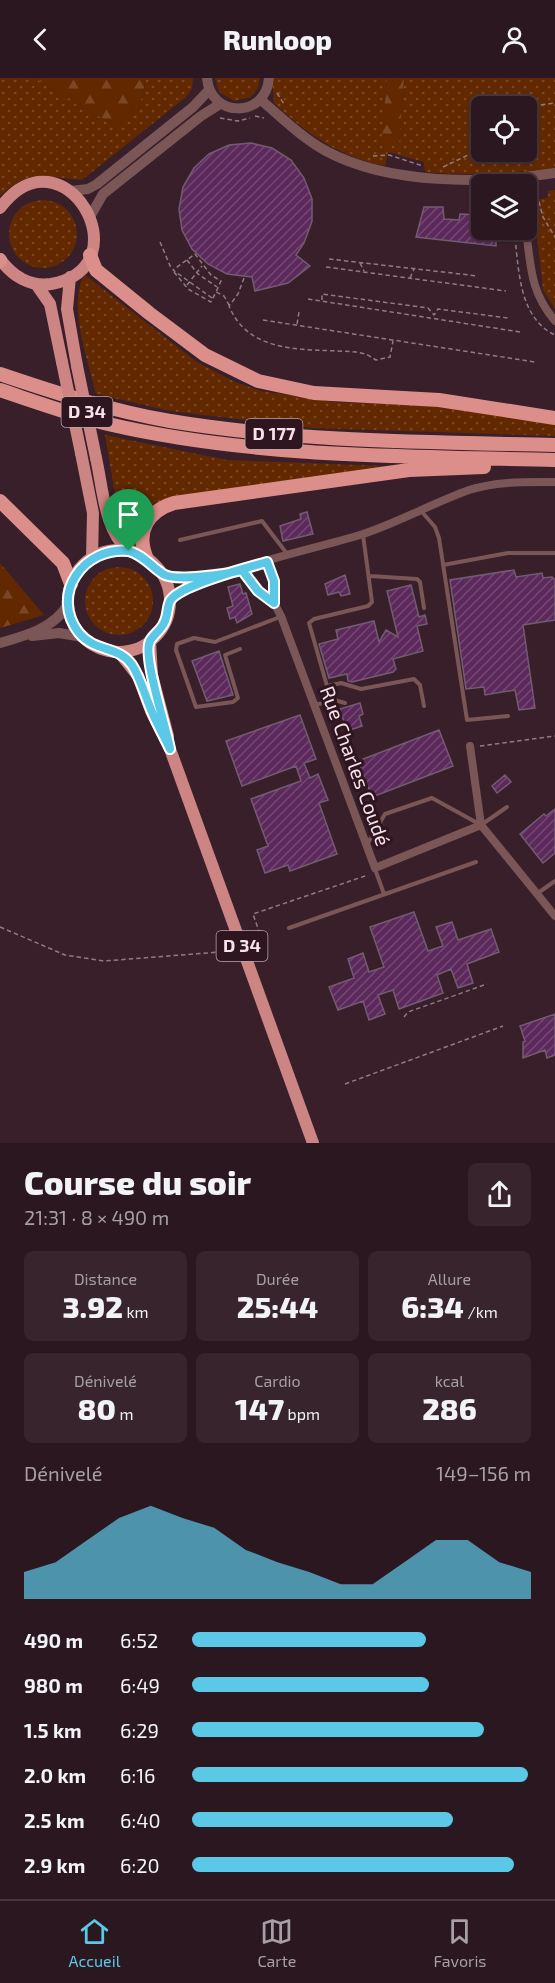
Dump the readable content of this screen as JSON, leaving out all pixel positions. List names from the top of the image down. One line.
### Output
{"streets":{"highway":["D 177"],"main road":["D 34"],"street":["Rue Charles Coudé"]},"page":{"header":"Runloop","heading":["Course du soir","21:31 · 8 × 490 m"],"stats":[["Distance","3.92 km"],["Durée","25:44"],["Allure","6:34 /km"],["Dénivelé","80 m"],["Cardio","147 bpm"],["kcal","286"]],"chart":["Dénivelé","149–156 m"],"list":[{"name":"490 m","note":"6:52"},{"name":"980 m","note":"6:49"},{"name":"1.5 km","note":"6:29"},{"name":"2.0 km","note":"6:16"},{"name":"2.5 km","note":"6:40"},{"name":"2.9 km","note":"6:20"}],"tabs":["Accueil","Carte","Favoris"]}}
